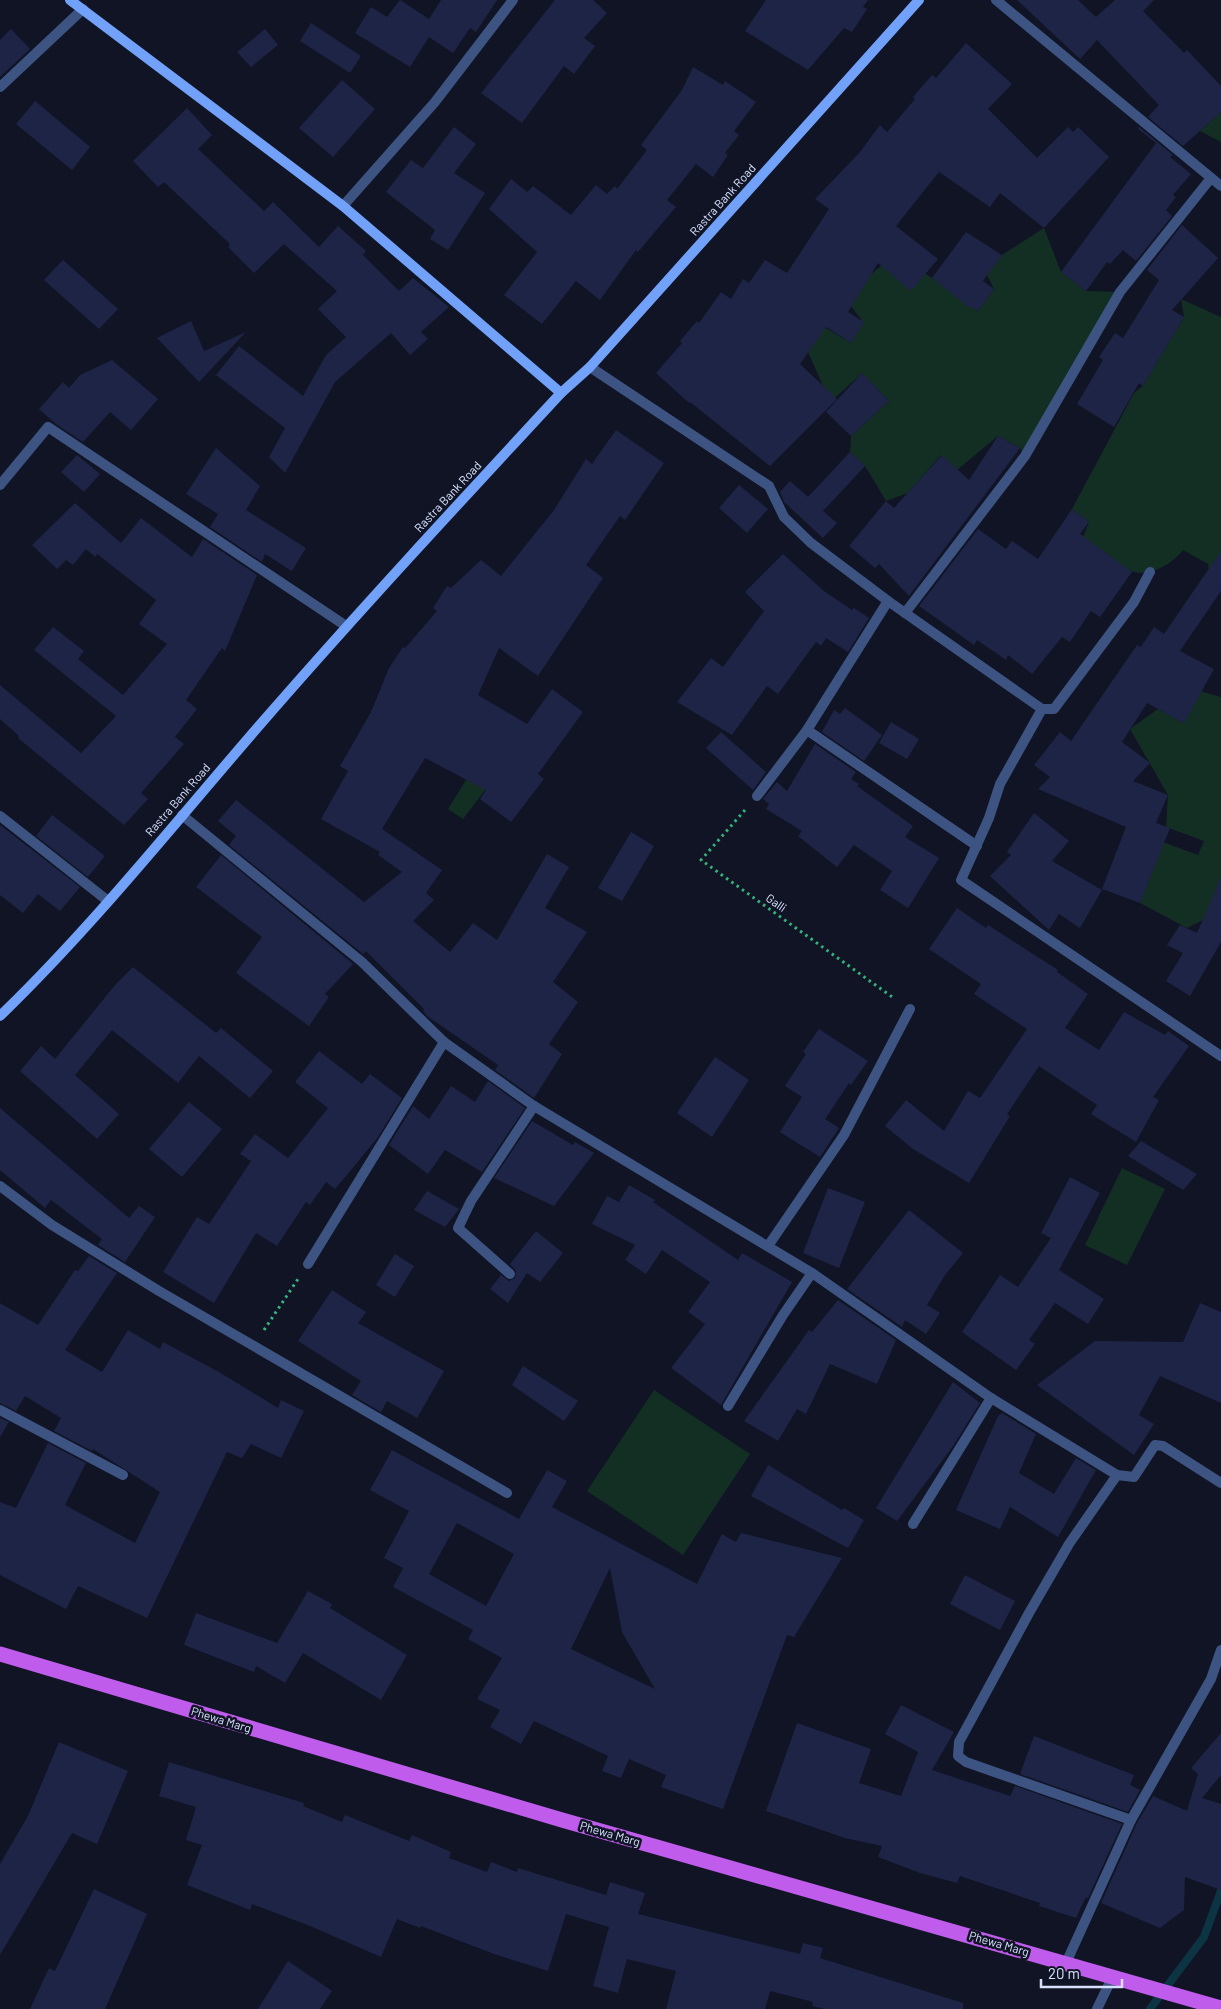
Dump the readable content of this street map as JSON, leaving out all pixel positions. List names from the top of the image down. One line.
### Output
{"streets":{"highway":["Phewa Marg"],"main road":["Rastra Bank Road"],"path":["Galli"]},"scale_bar":"20 m"}
